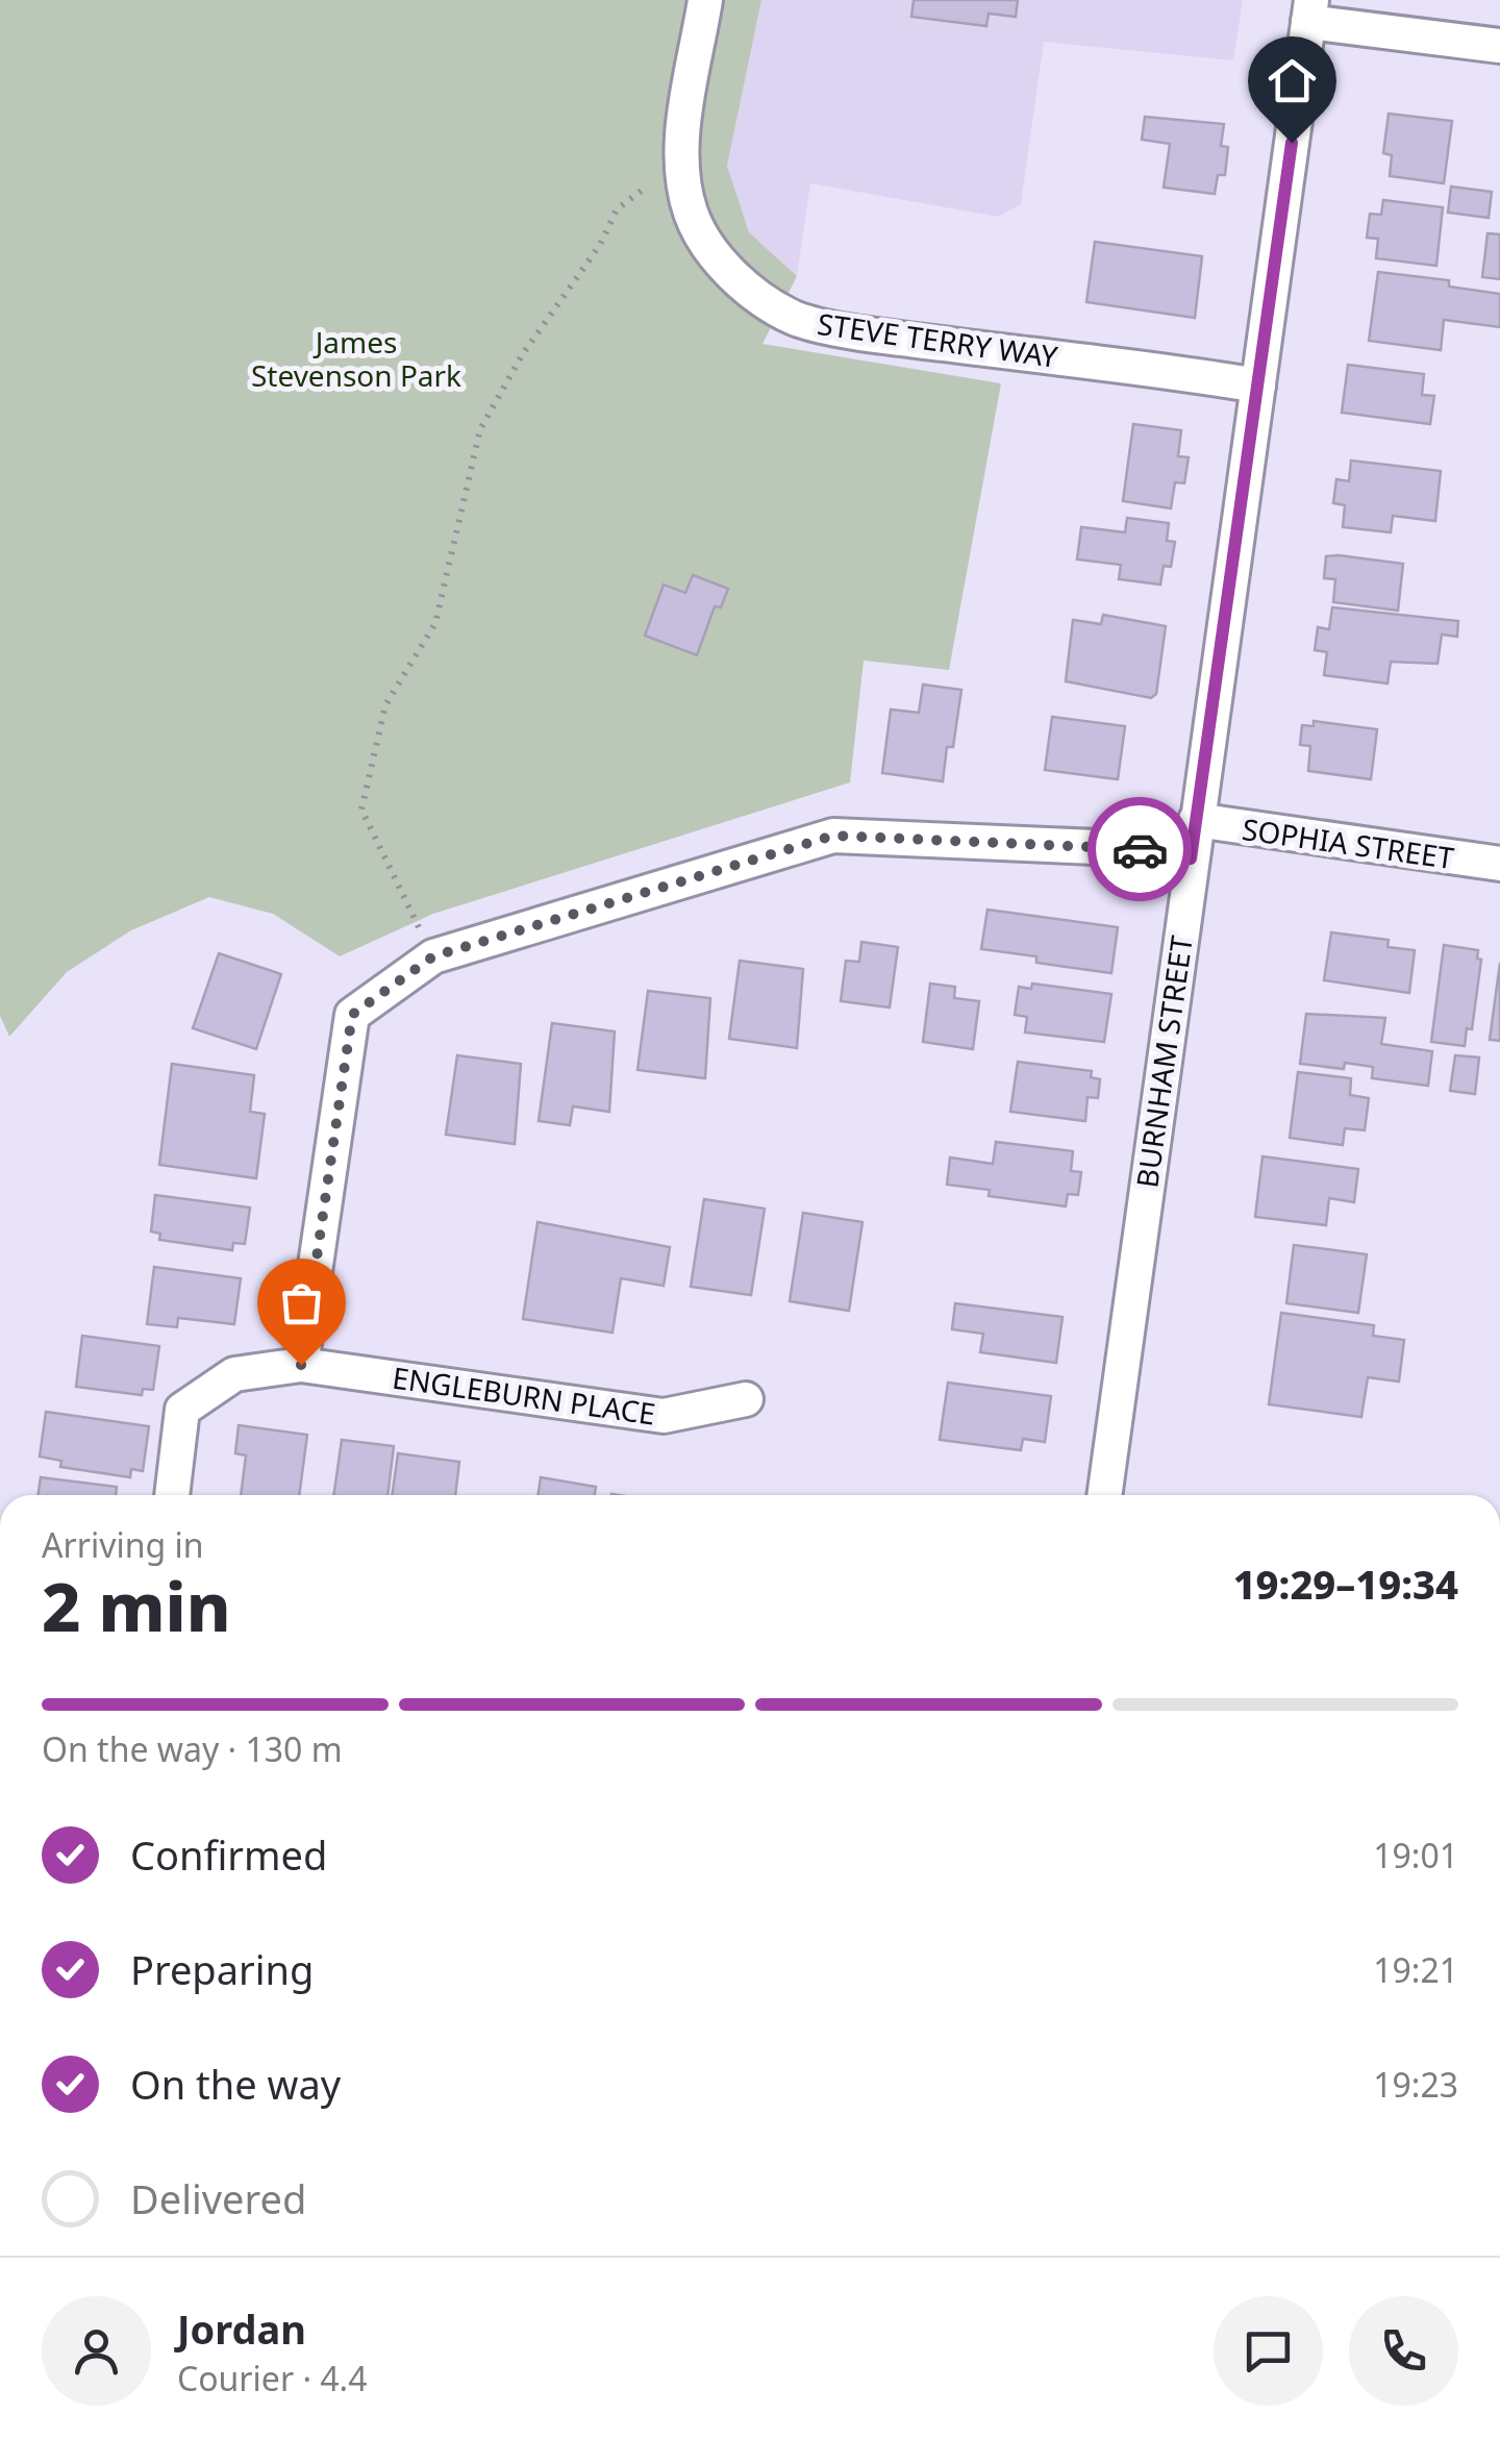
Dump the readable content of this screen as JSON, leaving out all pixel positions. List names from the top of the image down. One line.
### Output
{"streets":{"street":["STEVE TERRY WAY","SOPHIA STREET","BURNHAM STREET","ENGLEBURN PLACE"]},"crossings":[["STEVE TERRY WAY","BURNHAM STREET"],["SOPHIA STREET","BURNHAM STREET"]],"parks":["James Stevenson Park"],"page":{"heading":["2 min","Arriving in","19:29–19:34"],"panel":["Jordan","Courier · 4.4"],"bar":"On the way · 130 m","list":[["Confirmed","19:01"],["Preparing","19:21"],["On the way","19:23"],"Delivered"]}}
